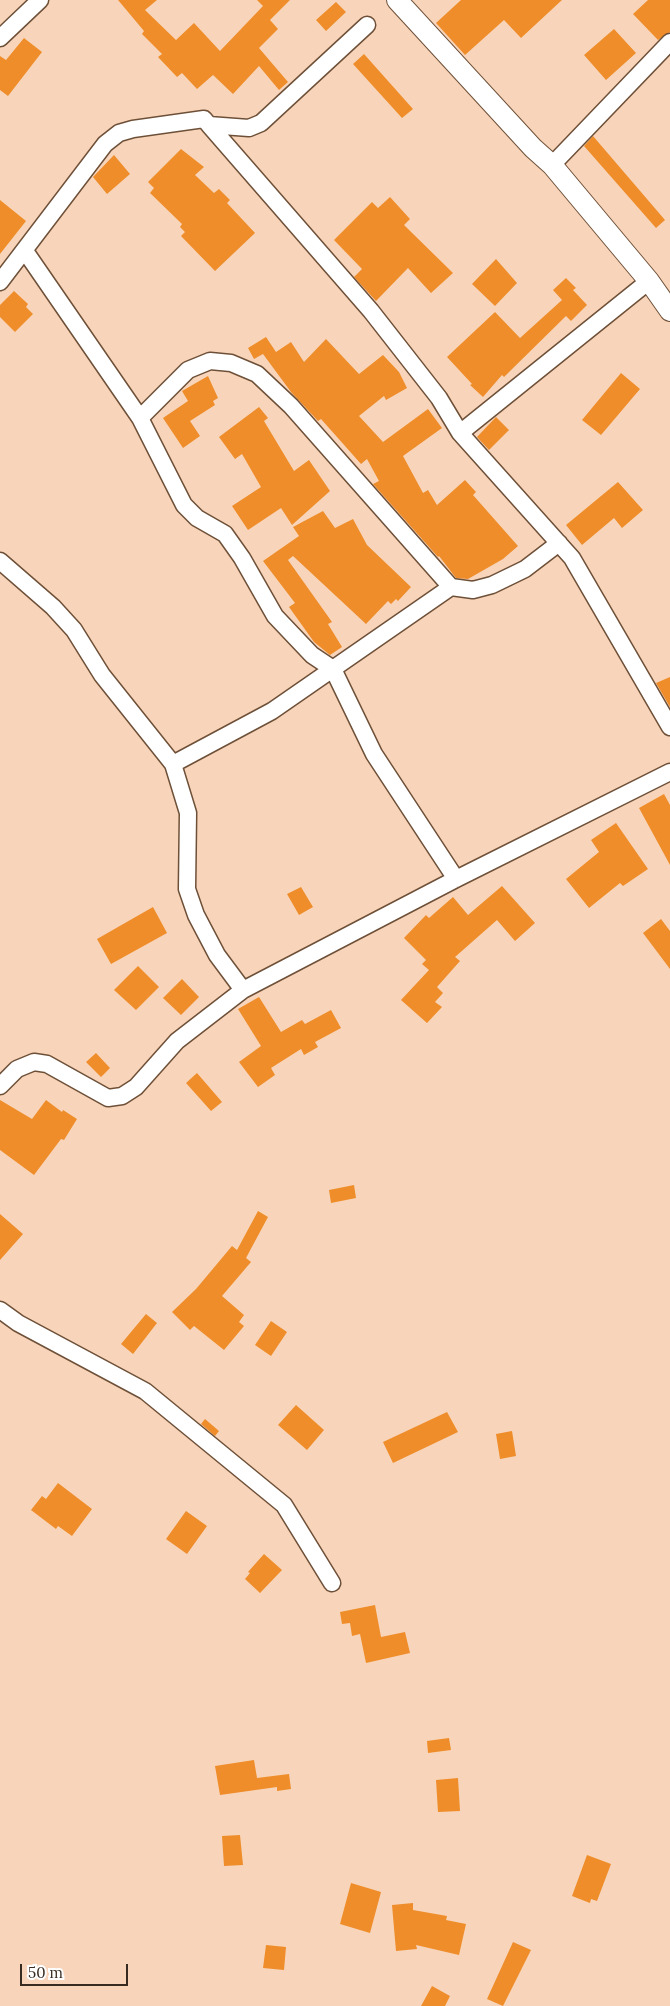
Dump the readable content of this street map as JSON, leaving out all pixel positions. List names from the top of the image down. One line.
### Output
{"scale_bar":"50 m"}
